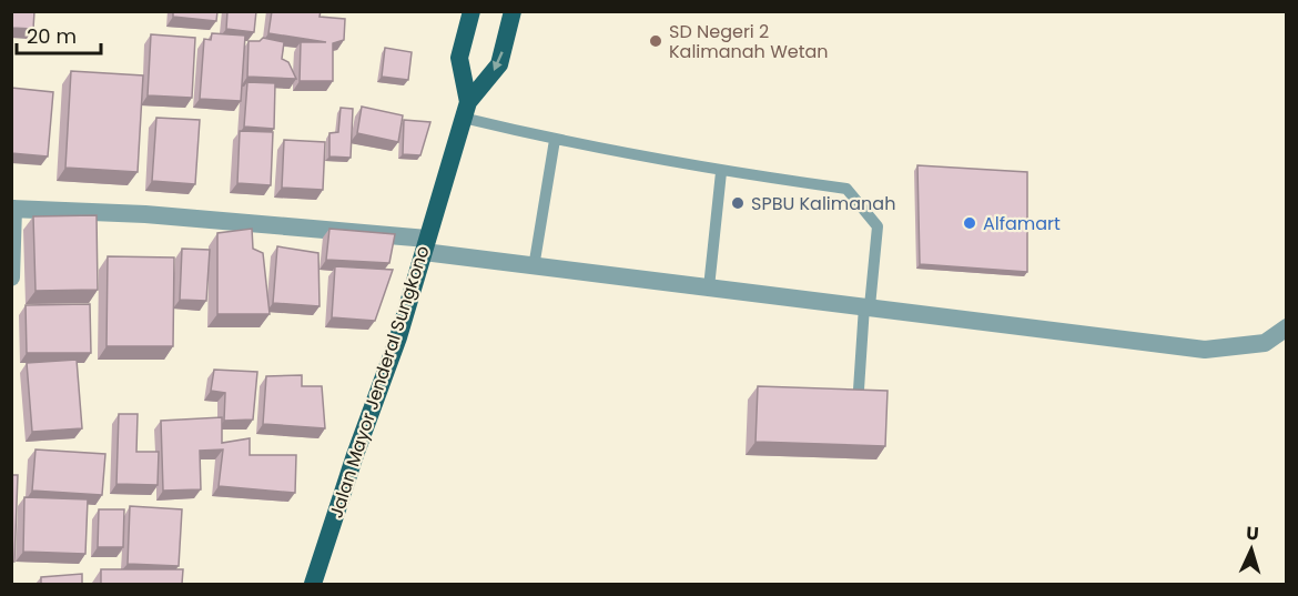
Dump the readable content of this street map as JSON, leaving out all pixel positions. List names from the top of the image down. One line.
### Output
{"streets":{"main road":["Jalan Mayor Jenderal Sungkono"]},"places":["SD Negeri 2 Kalimanah Wetan","SPBU Kalimanah","Alfamart"],"scale_bar":"20 m","north":"top"}
